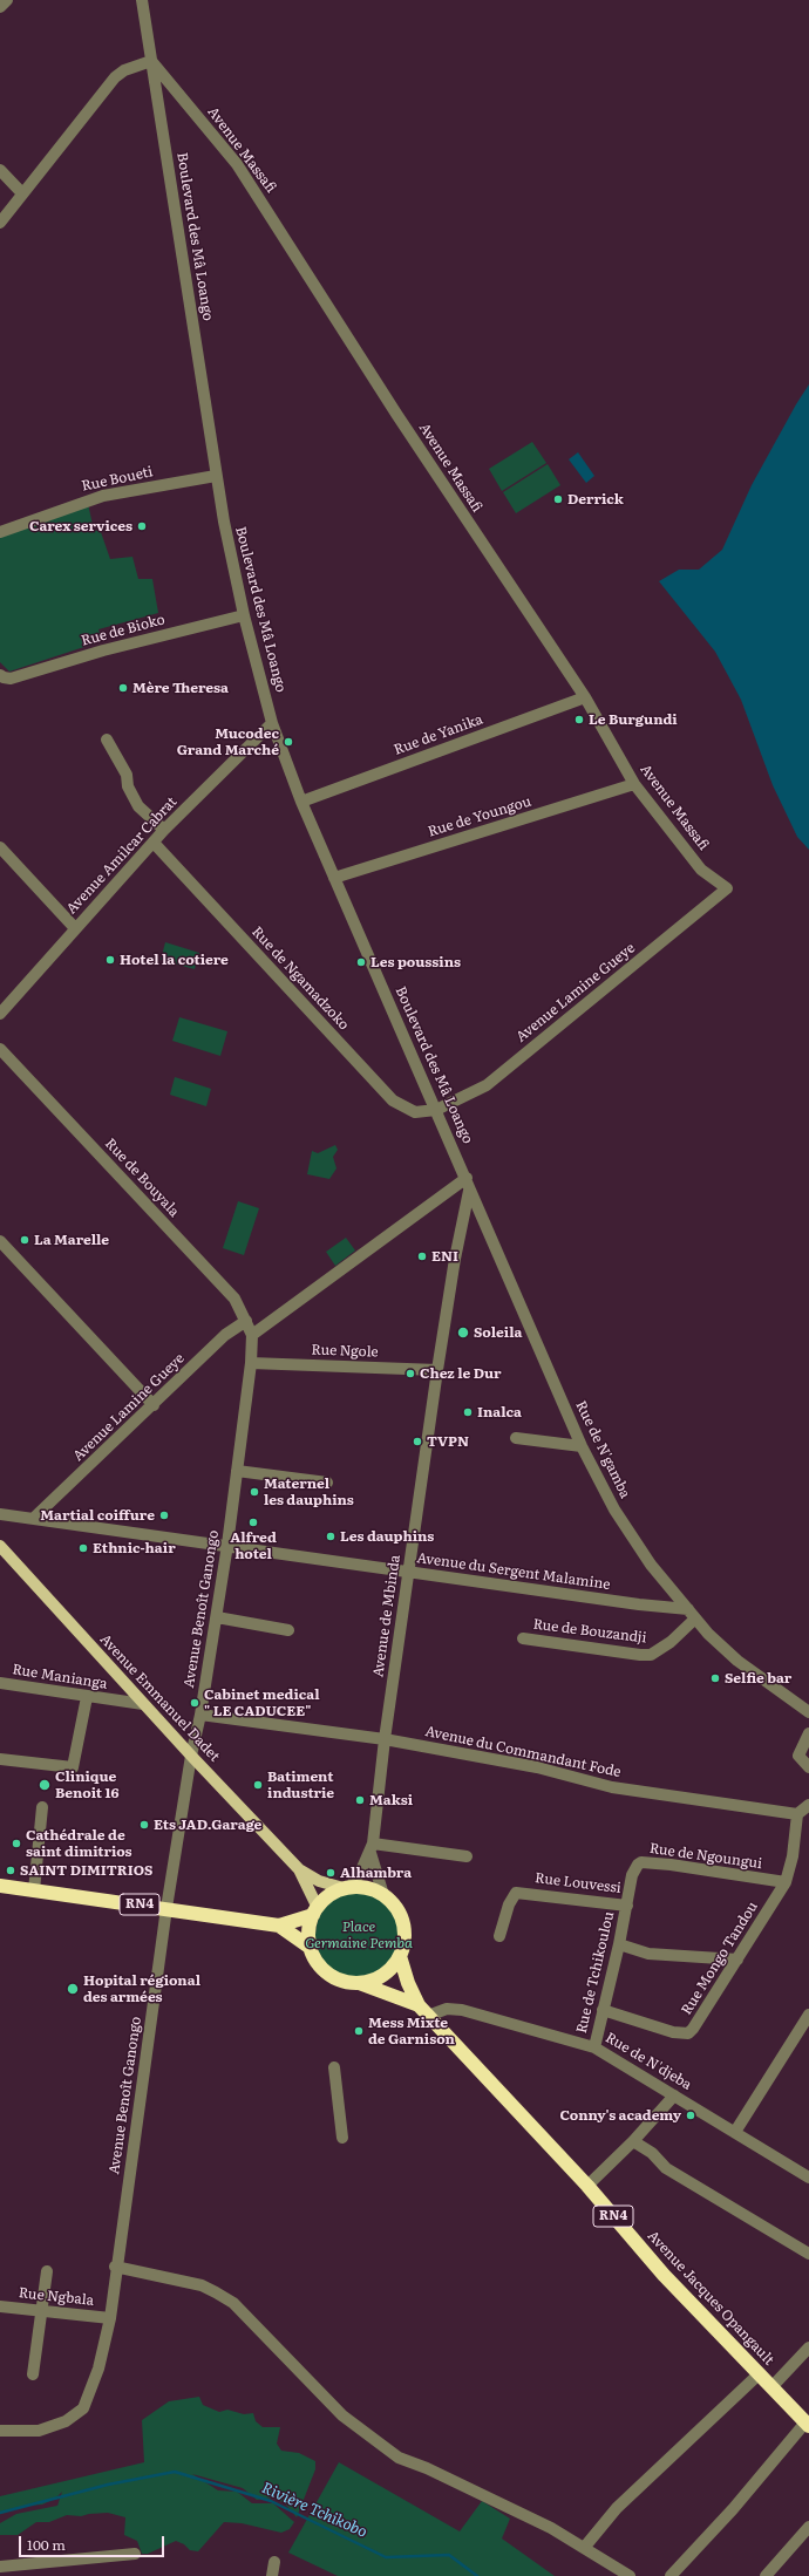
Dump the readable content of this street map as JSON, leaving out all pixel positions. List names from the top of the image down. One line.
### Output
{"streets":{"highway":["RN4","Avenue Jacques Opangault"],"main road":["Avenue Emmanuel Dadet"],"street":["Avenue Massafi","Boulevard des Mâ Loango","Rue Boueti","Rue de Bioko","Rue de Yanika","Rue de Youngou","Avenue Amilcar Cabrat","Rue de Ngamadzoko","Avenue Lamine Gueye","Rue de Bouyala","Rue Ngole","Rue de N'gamba","Avenue du Sergent Malamine","Avenue Benoît Ganongo","Avenue de Mbinda","Rue de Bouzandji","Rue Manianga","Avenue du Commandant Fode","Rue de Ngoungui","Rue Louvessi","Rue Mongo Tandou","Rue de Tchikoulou","Rue de N'djeba","Rue Ngbala"]},"crossings":[["Avenue Massafi","Boulevard des Mâ Loango"],["Avenue Massafi","Rue de Yanika"],["Avenue Massafi","Rue de Youngou"],["Avenue Massafi","Avenue Lamine Gueye"],["Boulevard des Mâ Loango","Rue Boueti"],["Boulevard des Mâ Loango","Rue de Bioko"],["Boulevard des Mâ Loango","Rue de Yanika"],["Boulevard des Mâ Loango","Rue de Youngou"],["Boulevard des Mâ Loango","Avenue Amilcar Cabrat"],["Boulevard des Mâ Loango","Rue de Ngamadzoko"],["Boulevard des Mâ Loango","Avenue Lamine Gueye"],["Boulevard des Mâ Loango","Rue de N'gamba"],["Boulevard des Mâ Loango","Avenue de Mbinda"],["Avenue Amilcar Cabrat","Rue de Ngamadzoko"],["Rue de Ngamadzoko","Avenue Lamine Gueye"],["Avenue Lamine Gueye","Rue de Bouyala"],["Avenue Lamine Gueye","Avenue du Sergent Malamine"],["Rue de Bouyala","Avenue Benoît Ganongo"],["Rue Ngole","Avenue Benoît Ganongo"],["Rue Ngole","Avenue de Mbinda"],["Rue de N'gamba","Avenue du Sergent Malamine"],["Rue de N'gamba","Avenue de Mbinda"],["Rue de N'gamba","Rue de Bouzandji"],["Avenue du Sergent Malamine","Avenue Benoît Ganongo"],["Avenue du Sergent Malamine","Avenue de Mbinda"],["Avenue du Sergent Malamine","Rue de Bouzandji"],["Avenue Benoît Ganongo","Avenue Emmanuel Dadet"],["Avenue Benoît Ganongo","Avenue du Commandant Fode"],["Avenue Benoît Ganongo","RN4"],["Avenue Benoît Ganongo","Rue Ngbala"],["Avenue de Mbinda","Avenue Emmanuel Dadet"],["Avenue de Mbinda","Avenue du Commandant Fode"],["Avenue de Mbinda","RN4"],["Rue Manianga","Avenue Emmanuel Dadet"],["Avenue Emmanuel Dadet","RN4"],["Avenue du Commandant Fode","Rue Mongo Tandou"],["Rue de Ngoungui","Rue Louvessi"],["Rue de Ngoungui","Rue Mongo Tandou"],["Rue de Ngoungui","Rue de Tchikoulou"],["Rue Louvessi","Rue de Tchikoulou"],["RN4","Rue de N'djeba"],["RN4","Avenue Jacques Opangault"],["Rue Mongo Tandou","Rue de Tchikoulou"],["Rue de Tchikoulou","Rue de N'djeba"],["Rue de N'djeba","Avenue Jacques Opangault"]],"water":["Rivière Tchikobo"],"parks":["Place Germaine Pemba"],"places":["Derrick","Carex services","Mère Theresa","Le Burgundi","Mucodec Grand Marché","Hotel la cotiere","Les poussins","La Marelle","ENI","Soleila","Chez le Dur","Inalca","TVPN","Maternel les dauphins","Martial coiffure","Alfred hotel","Les dauphins","Ethnic-hair","Selfie bar","Cabinet medical \" LE CADUCEE\"","Clinique Benoit 16","Batiment industrie","Maksi","Ets JAD.Garage","Cathédrale de saint dimitrios","SAINT DIMITRIOS","Alhambra","Hopital régional des armées","Mess Mixte de Garnison","Conny's academy"],"scale_bar":"100 m"}
